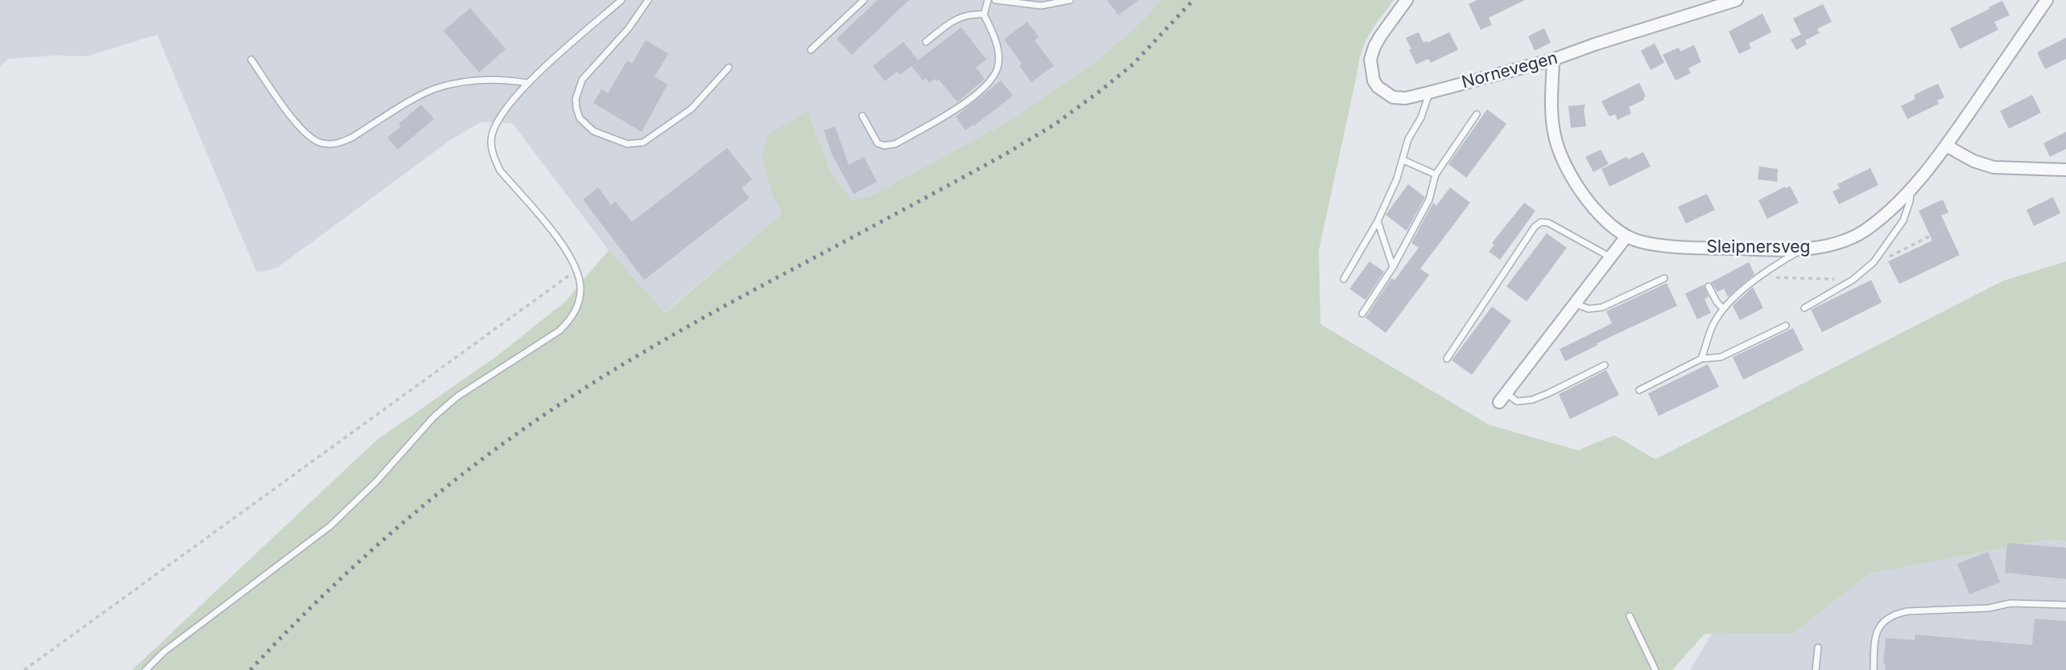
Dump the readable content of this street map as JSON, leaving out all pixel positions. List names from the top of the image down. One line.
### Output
{"streets":{"street":["Nornevegen","Sleipnersveg"]},"crossings":[["Nornevegen","Sleipnersveg"]]}
